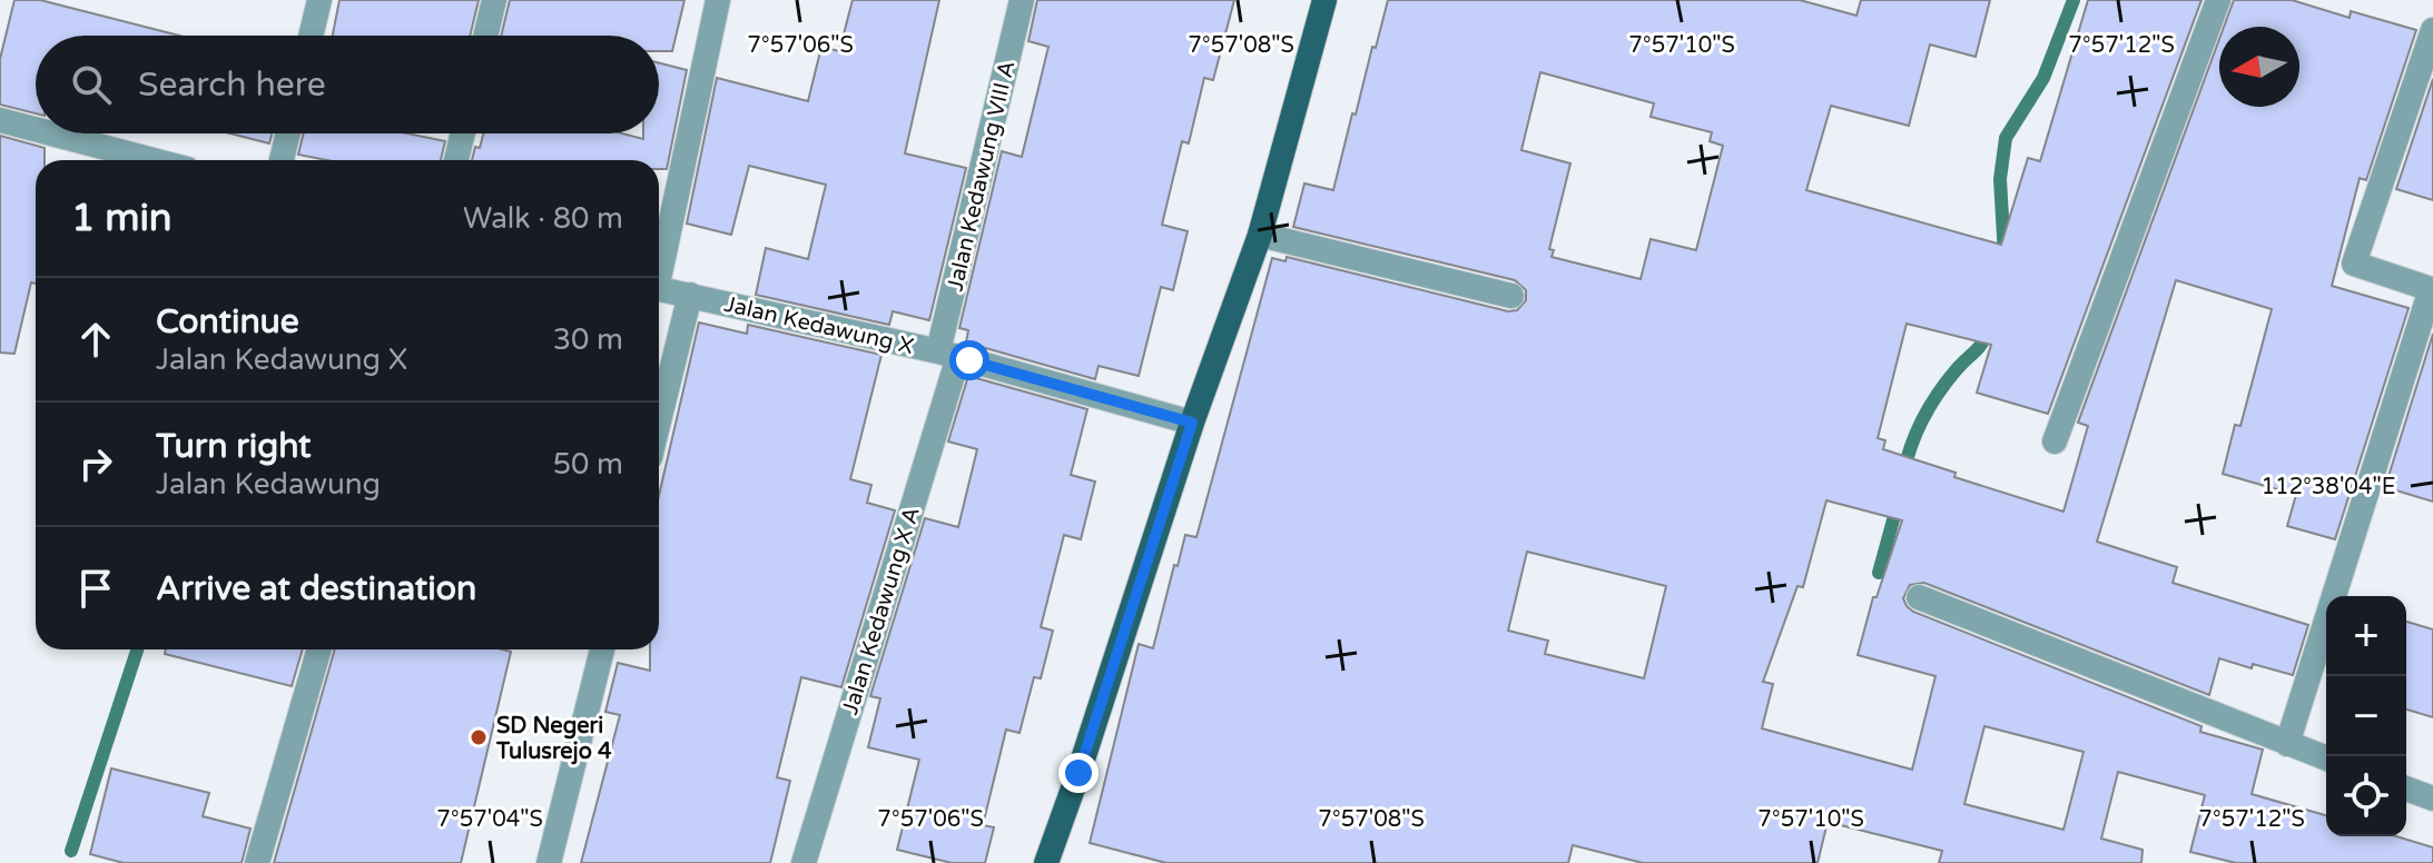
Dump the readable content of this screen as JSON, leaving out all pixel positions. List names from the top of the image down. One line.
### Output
{"streets":{"street":["Jalan Kedawung VIII A","Jalan Kedawung X","Jalan Kedawung X A"]},"crossings":[["Jalan Kedawung VIII A","Jalan Kedawung X"],["Jalan Kedawung VIII A","Jalan Kedawung X A"],["Jalan Kedawung X","Jalan Kedawung X A"]],"places":["SD Negeri Tulusrejo 4"],"north":"left","page":{"search":"Search here","heading":["1 min","Walk · 80 m"],"list":[["Continue","Jalan Kedawung X","30 m"],["Turn right","Jalan Kedawung","50 m"],"Arrive at destination"],"map_buttons":["+","−"]},"coordinates":["7°57'06\"S","7°57'08\"S","7°57'10\"S","7°57'12\"S","112°38'04\"E","7°57'04\"S"]}
